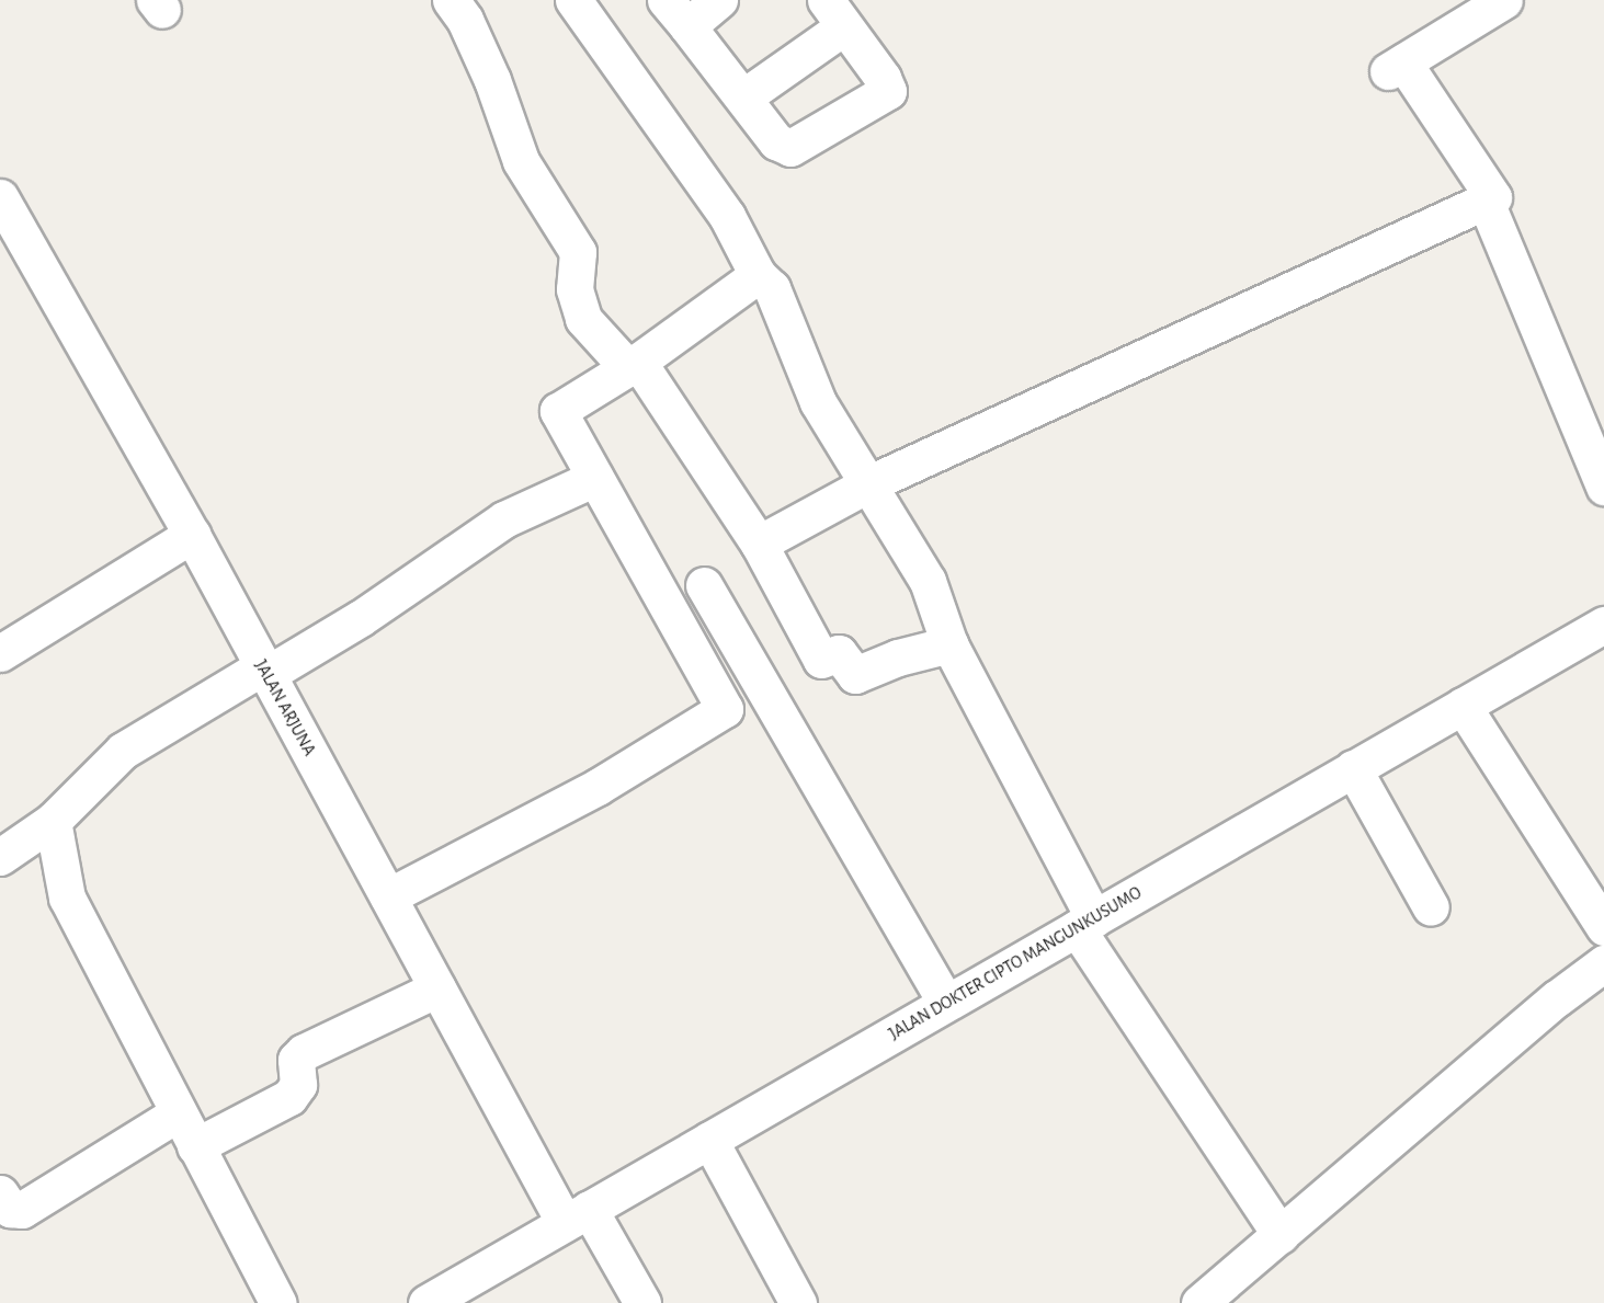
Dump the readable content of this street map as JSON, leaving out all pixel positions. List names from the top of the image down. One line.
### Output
{"streets":{"street":["JALAN ARJUNA","JALAN DOKTER CIPTO MANGUNKUSUMO"]},"crossings":[["JALAN ARJUNA","JALAN DOKTER CIPTO MANGUNKUSUMO"]]}
